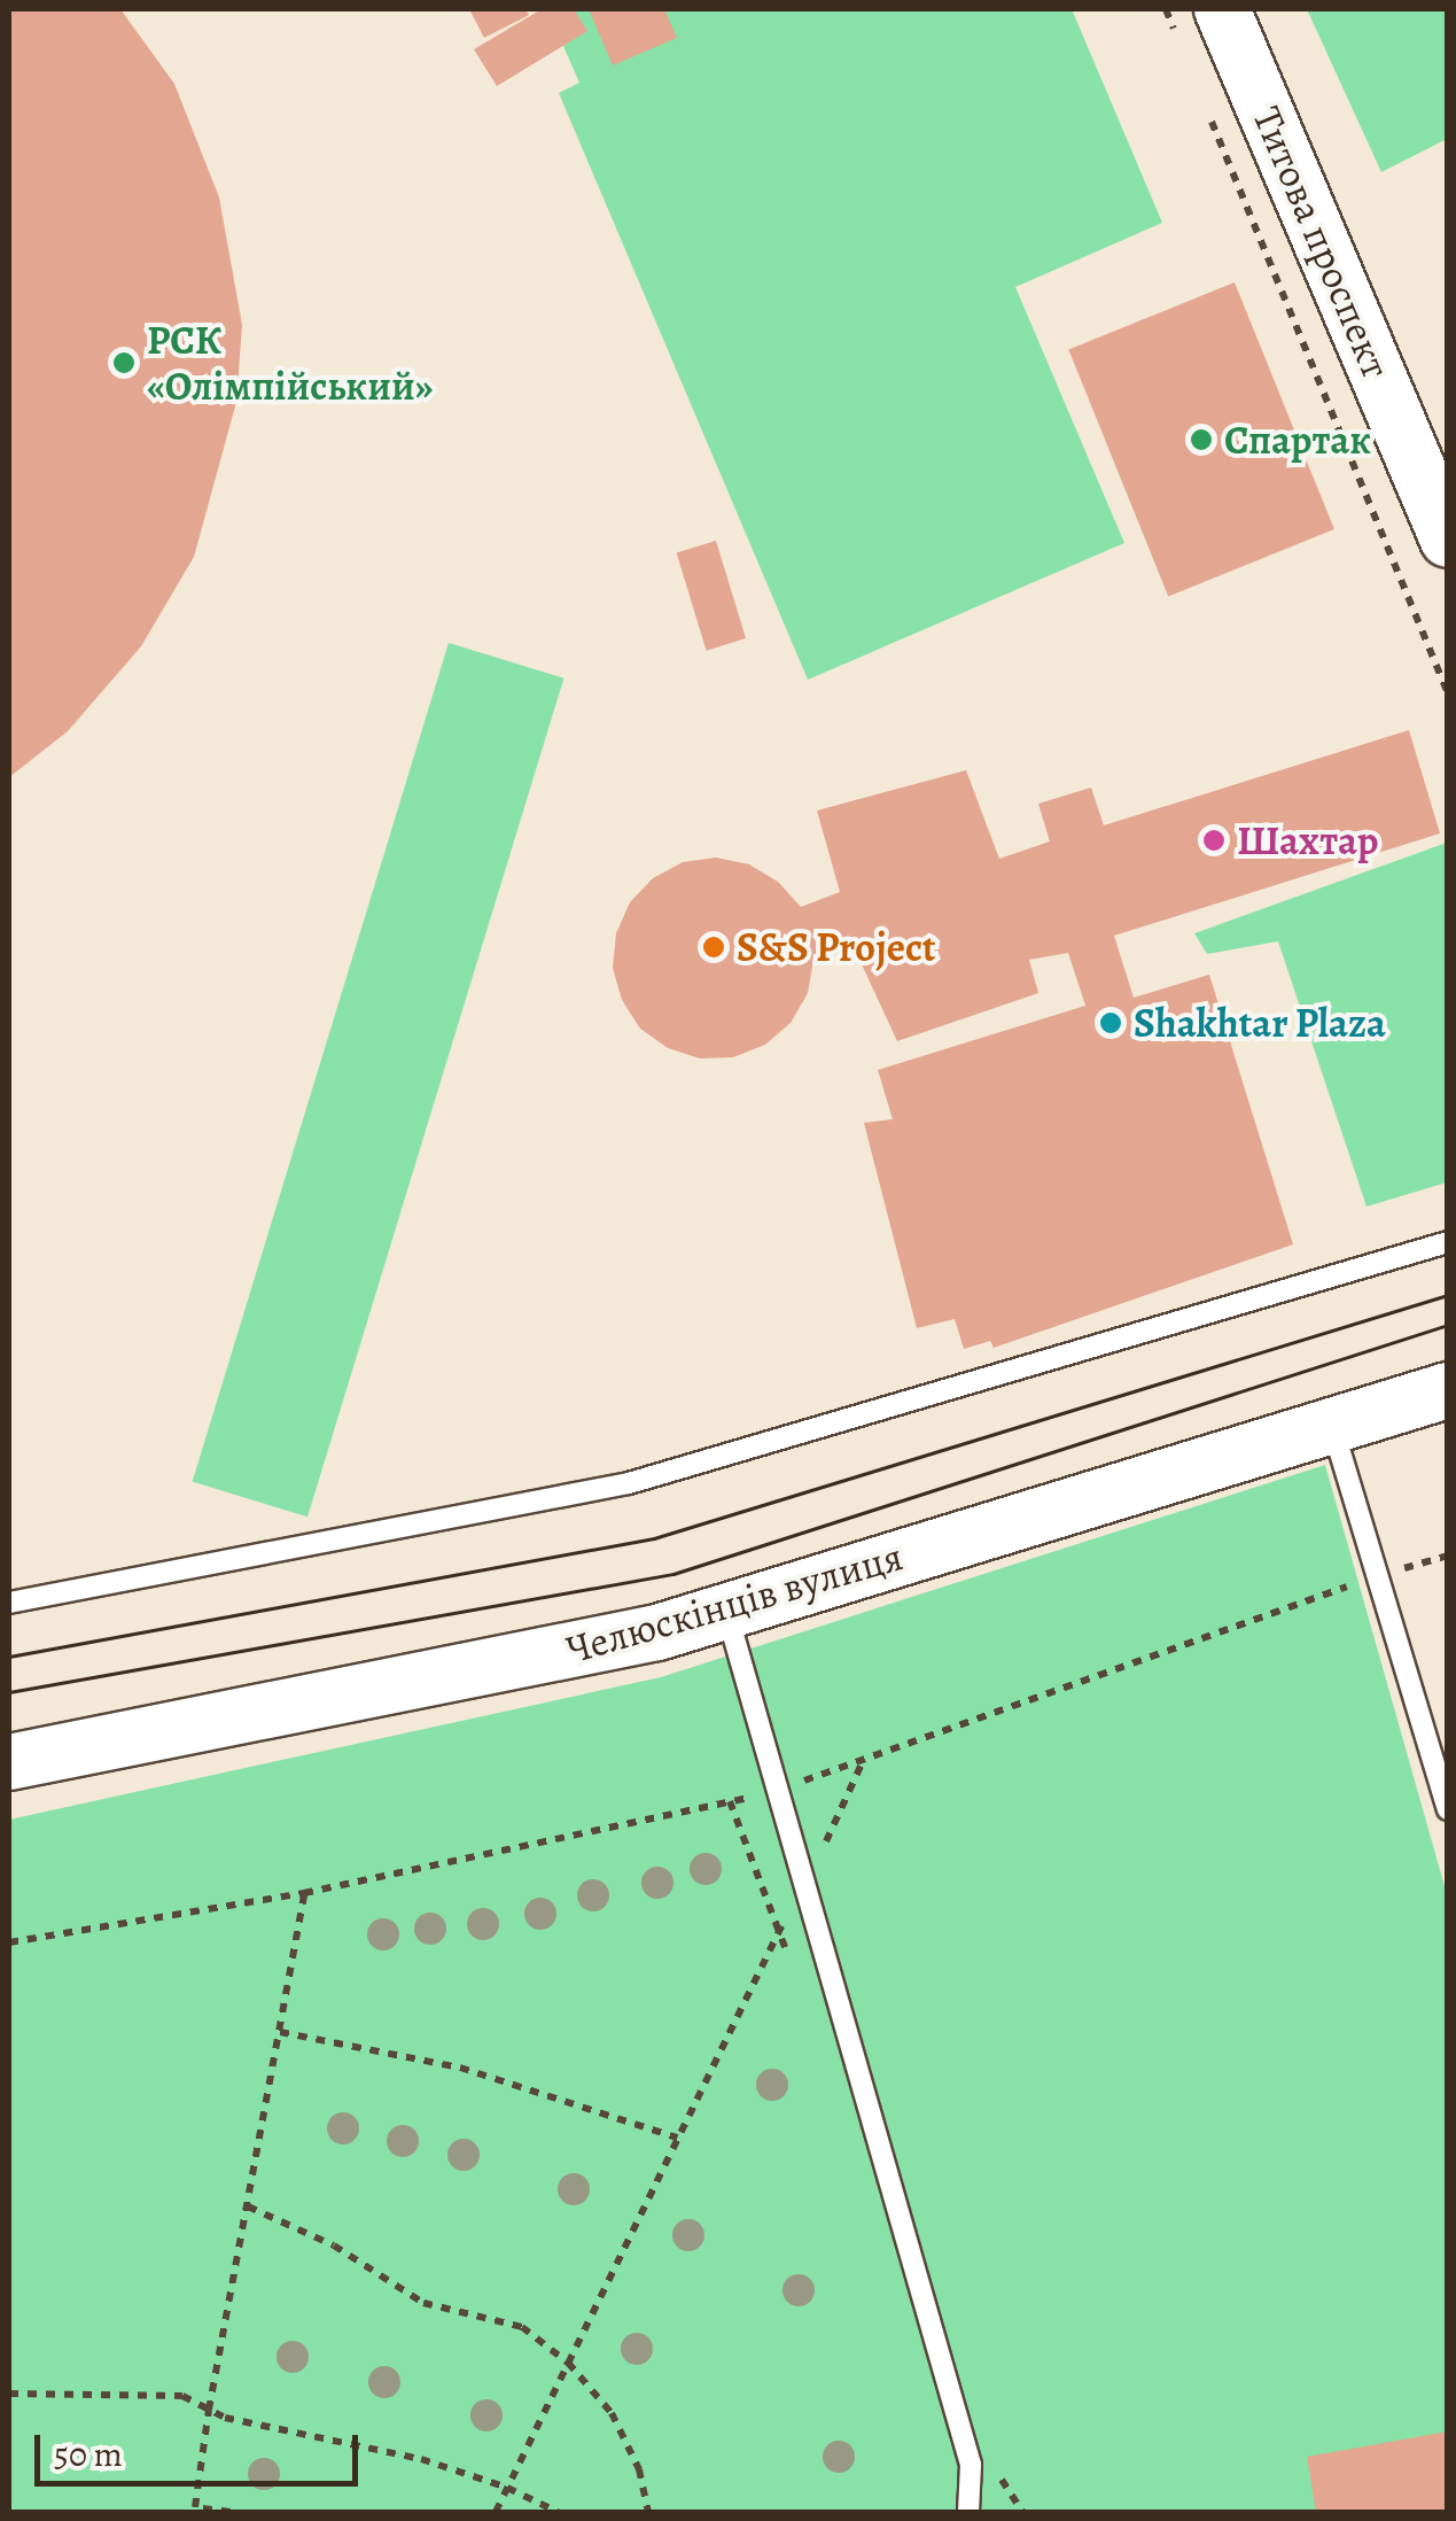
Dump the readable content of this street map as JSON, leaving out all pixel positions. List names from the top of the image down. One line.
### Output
{"streets":{"main road":["Титова проспект","Челюскінців вулиця"]},"places":["РСК «Олімпійський»","Спартак","Шахтар","S&S Project","Shakhtar Plaza"],"scale_bar":"50 m"}
